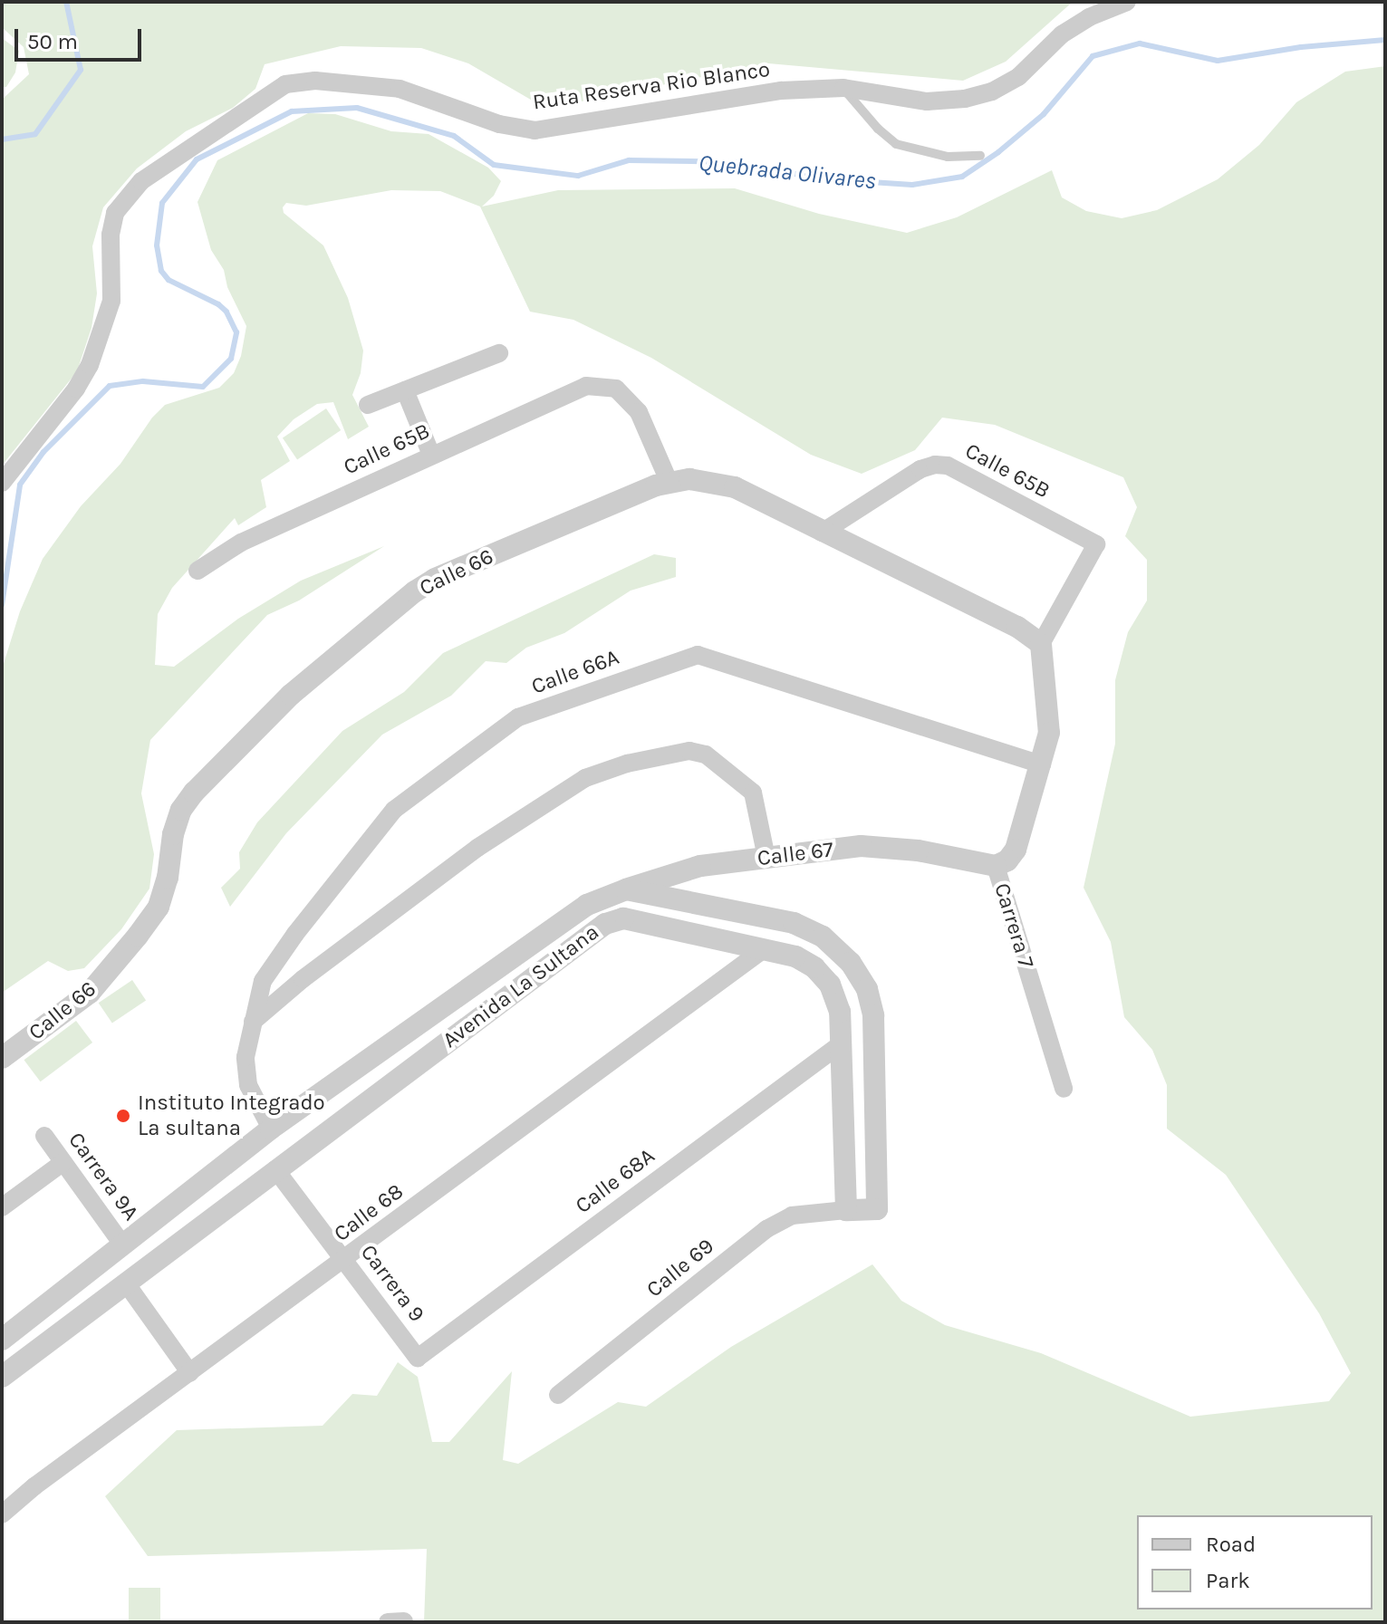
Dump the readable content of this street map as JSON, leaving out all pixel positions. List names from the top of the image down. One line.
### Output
{"streets":{"street":["Ruta Reserva Rio Blanco","Calle 65B","Calle 66","Calle 66A","Calle 67","Carrera 7","Avenida La Sultana","Carrera 9A","Calle 68A","Calle 68","Calle 69","Carrera 9"]},"crossings":[["Calle 65B","Calle 66"],["Calle 65B","Carrera 7"],["Calle 66","Carrera 7"],["Calle 66A","Carrera 7"],["Calle 66A","Avenida La Sultana"],["Calle 67","Carrera 7"],["Calle 67","Avenida La Sultana"],["Avenida La Sultana","Carrera 9A"],["Avenida La Sultana","Calle 68A"],["Avenida La Sultana","Calle 68"],["Avenida La Sultana","Calle 69"],["Avenida La Sultana","Carrera 9"],["Calle 68A","Carrera 9"],["Calle 68","Carrera 9"]],"water":["Quebrada Olivares"],"places":["Instituto Integrado La sultana"],"legend":["Road","Park"],"scale_bar":"50 m"}
